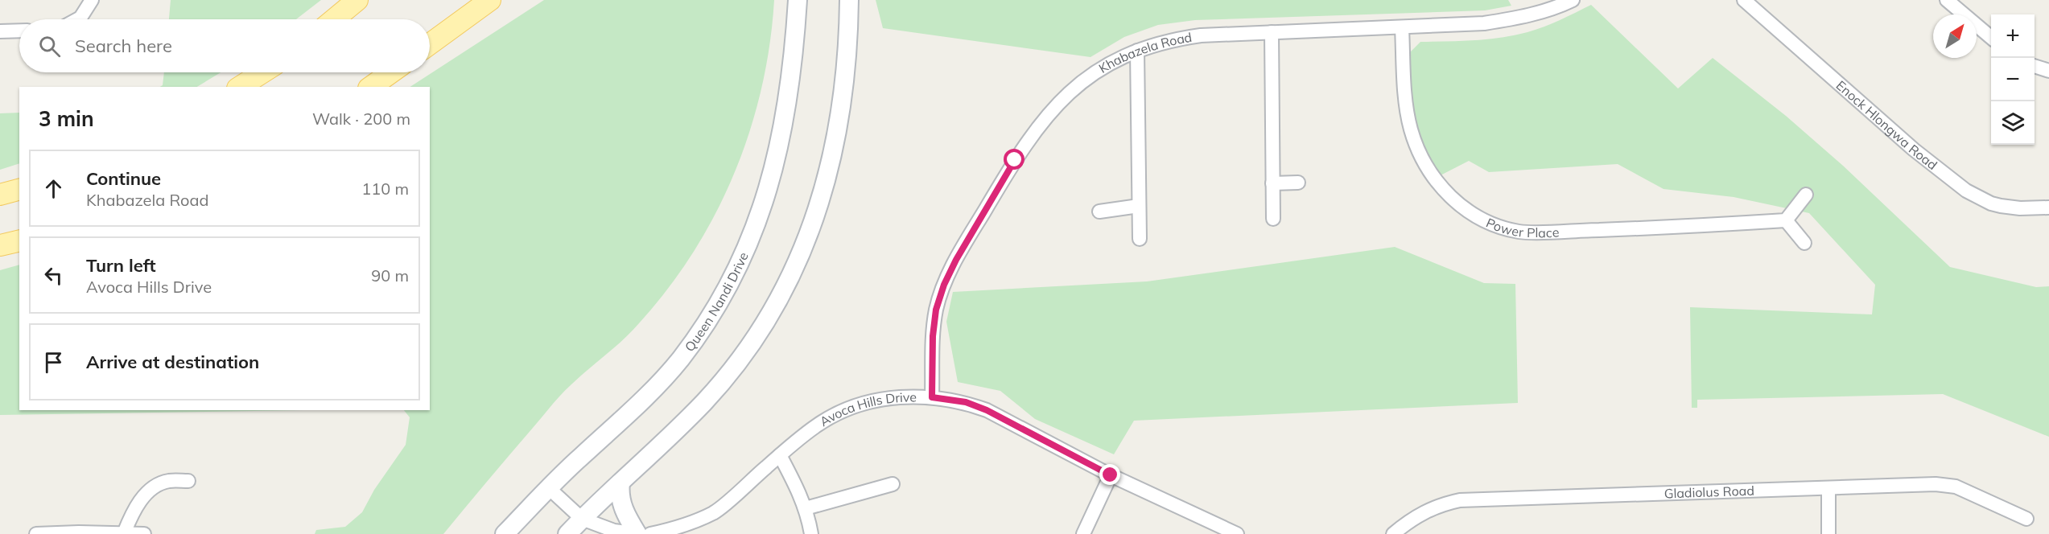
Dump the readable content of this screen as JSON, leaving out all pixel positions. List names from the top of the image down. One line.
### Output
{"streets":{"main road":["Queen Nandi Drive"],"street":["Khabazela Road","Enock Hlongwa Road","Power Place","Avoca Hills Drive","Gladiolus Road"]},"crossings":[["Khabazela Road","Power Place"],["Khabazela Road","Avoca Hills Drive"]],"north":"top right","page":{"map_buttons":["+","−"],"search":"Search here","heading":["3 min","Walk · 200 m"],"list":[["Continue","Khabazela Road","110 m"],["Turn left","Avoca Hills Drive","90 m"],"Arrive at destination"]}}
